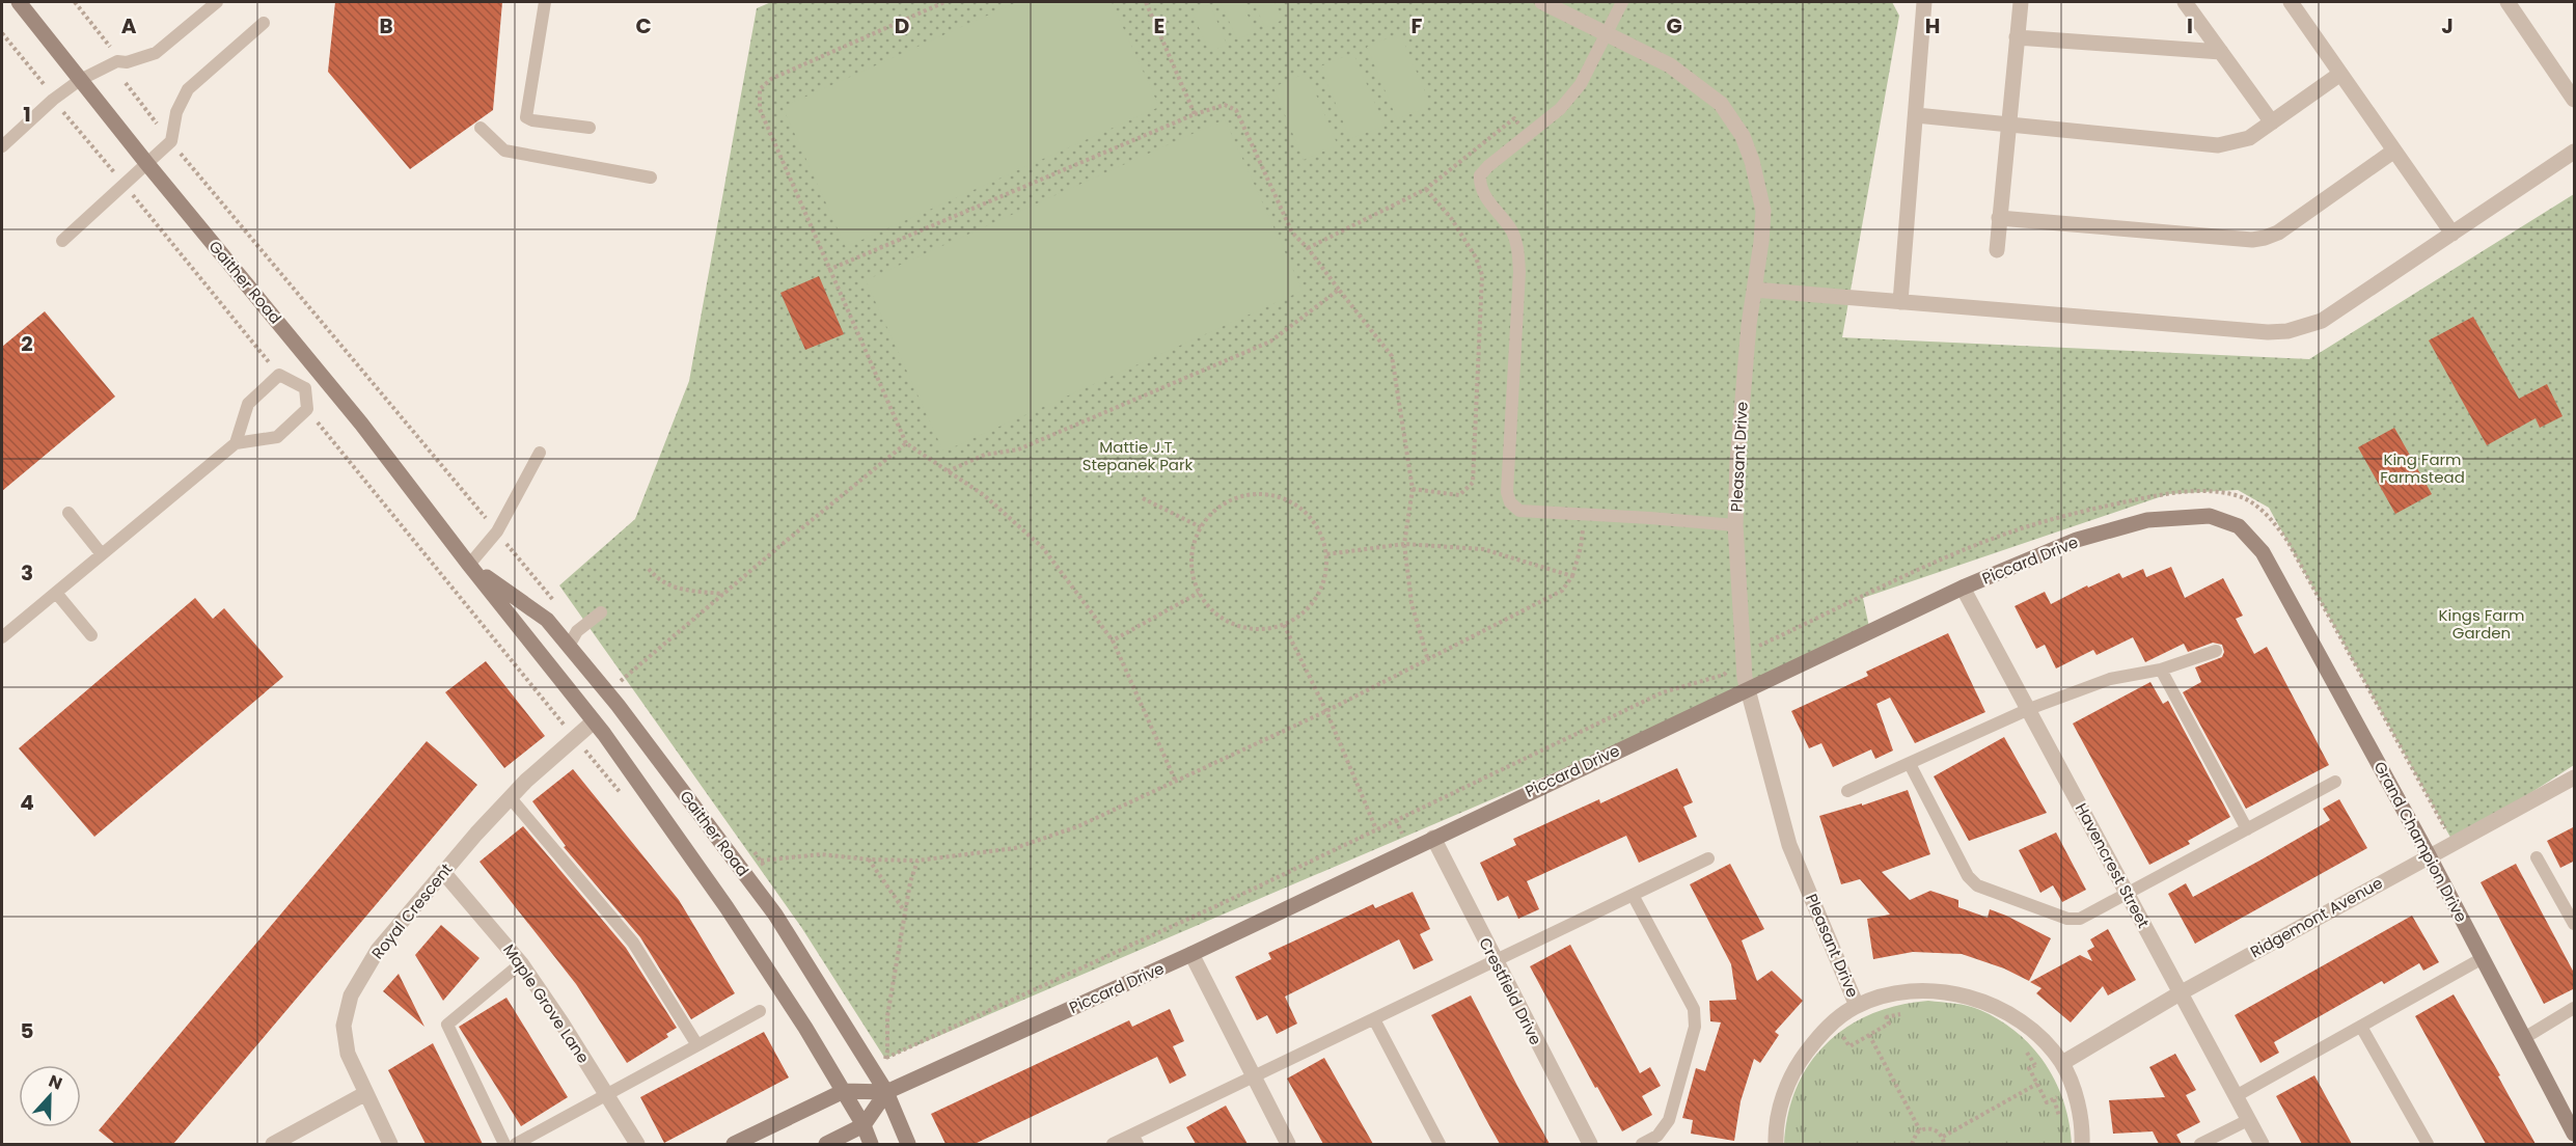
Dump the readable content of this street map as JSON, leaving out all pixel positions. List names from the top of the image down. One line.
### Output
{"streets":{"street":["Gaither Road","Pleasant Drive","Piccard Drive","Grand Champion Drive","Havencrest Street","Royal Crescent","Ridgemont Avenue","Crestfield Drive","Maple Grove Lane"]},"crossings":[["Gaither Road","Piccard Drive"],["Gaither Road","Royal Crescent"],["Pleasant Drive","Piccard Drive"],["Piccard Drive","Grand Champion Drive"],["Piccard Drive","Havencrest Street"],["Piccard Drive","Crestfield Drive"],["Grand Champion Drive","Ridgemont Avenue"],["Havencrest Street","Ridgemont Avenue"],["Royal Crescent","Maple Grove Lane"]],"parks":["Mattie J.T. Stepanek Park","King Farm Farmstead","Kings Farm Garden"],"north":"top","grid":{"columns":["A","B","C","D","E","F","G","H","I","J"],"rows":["1","2","3","4","5"]}}
